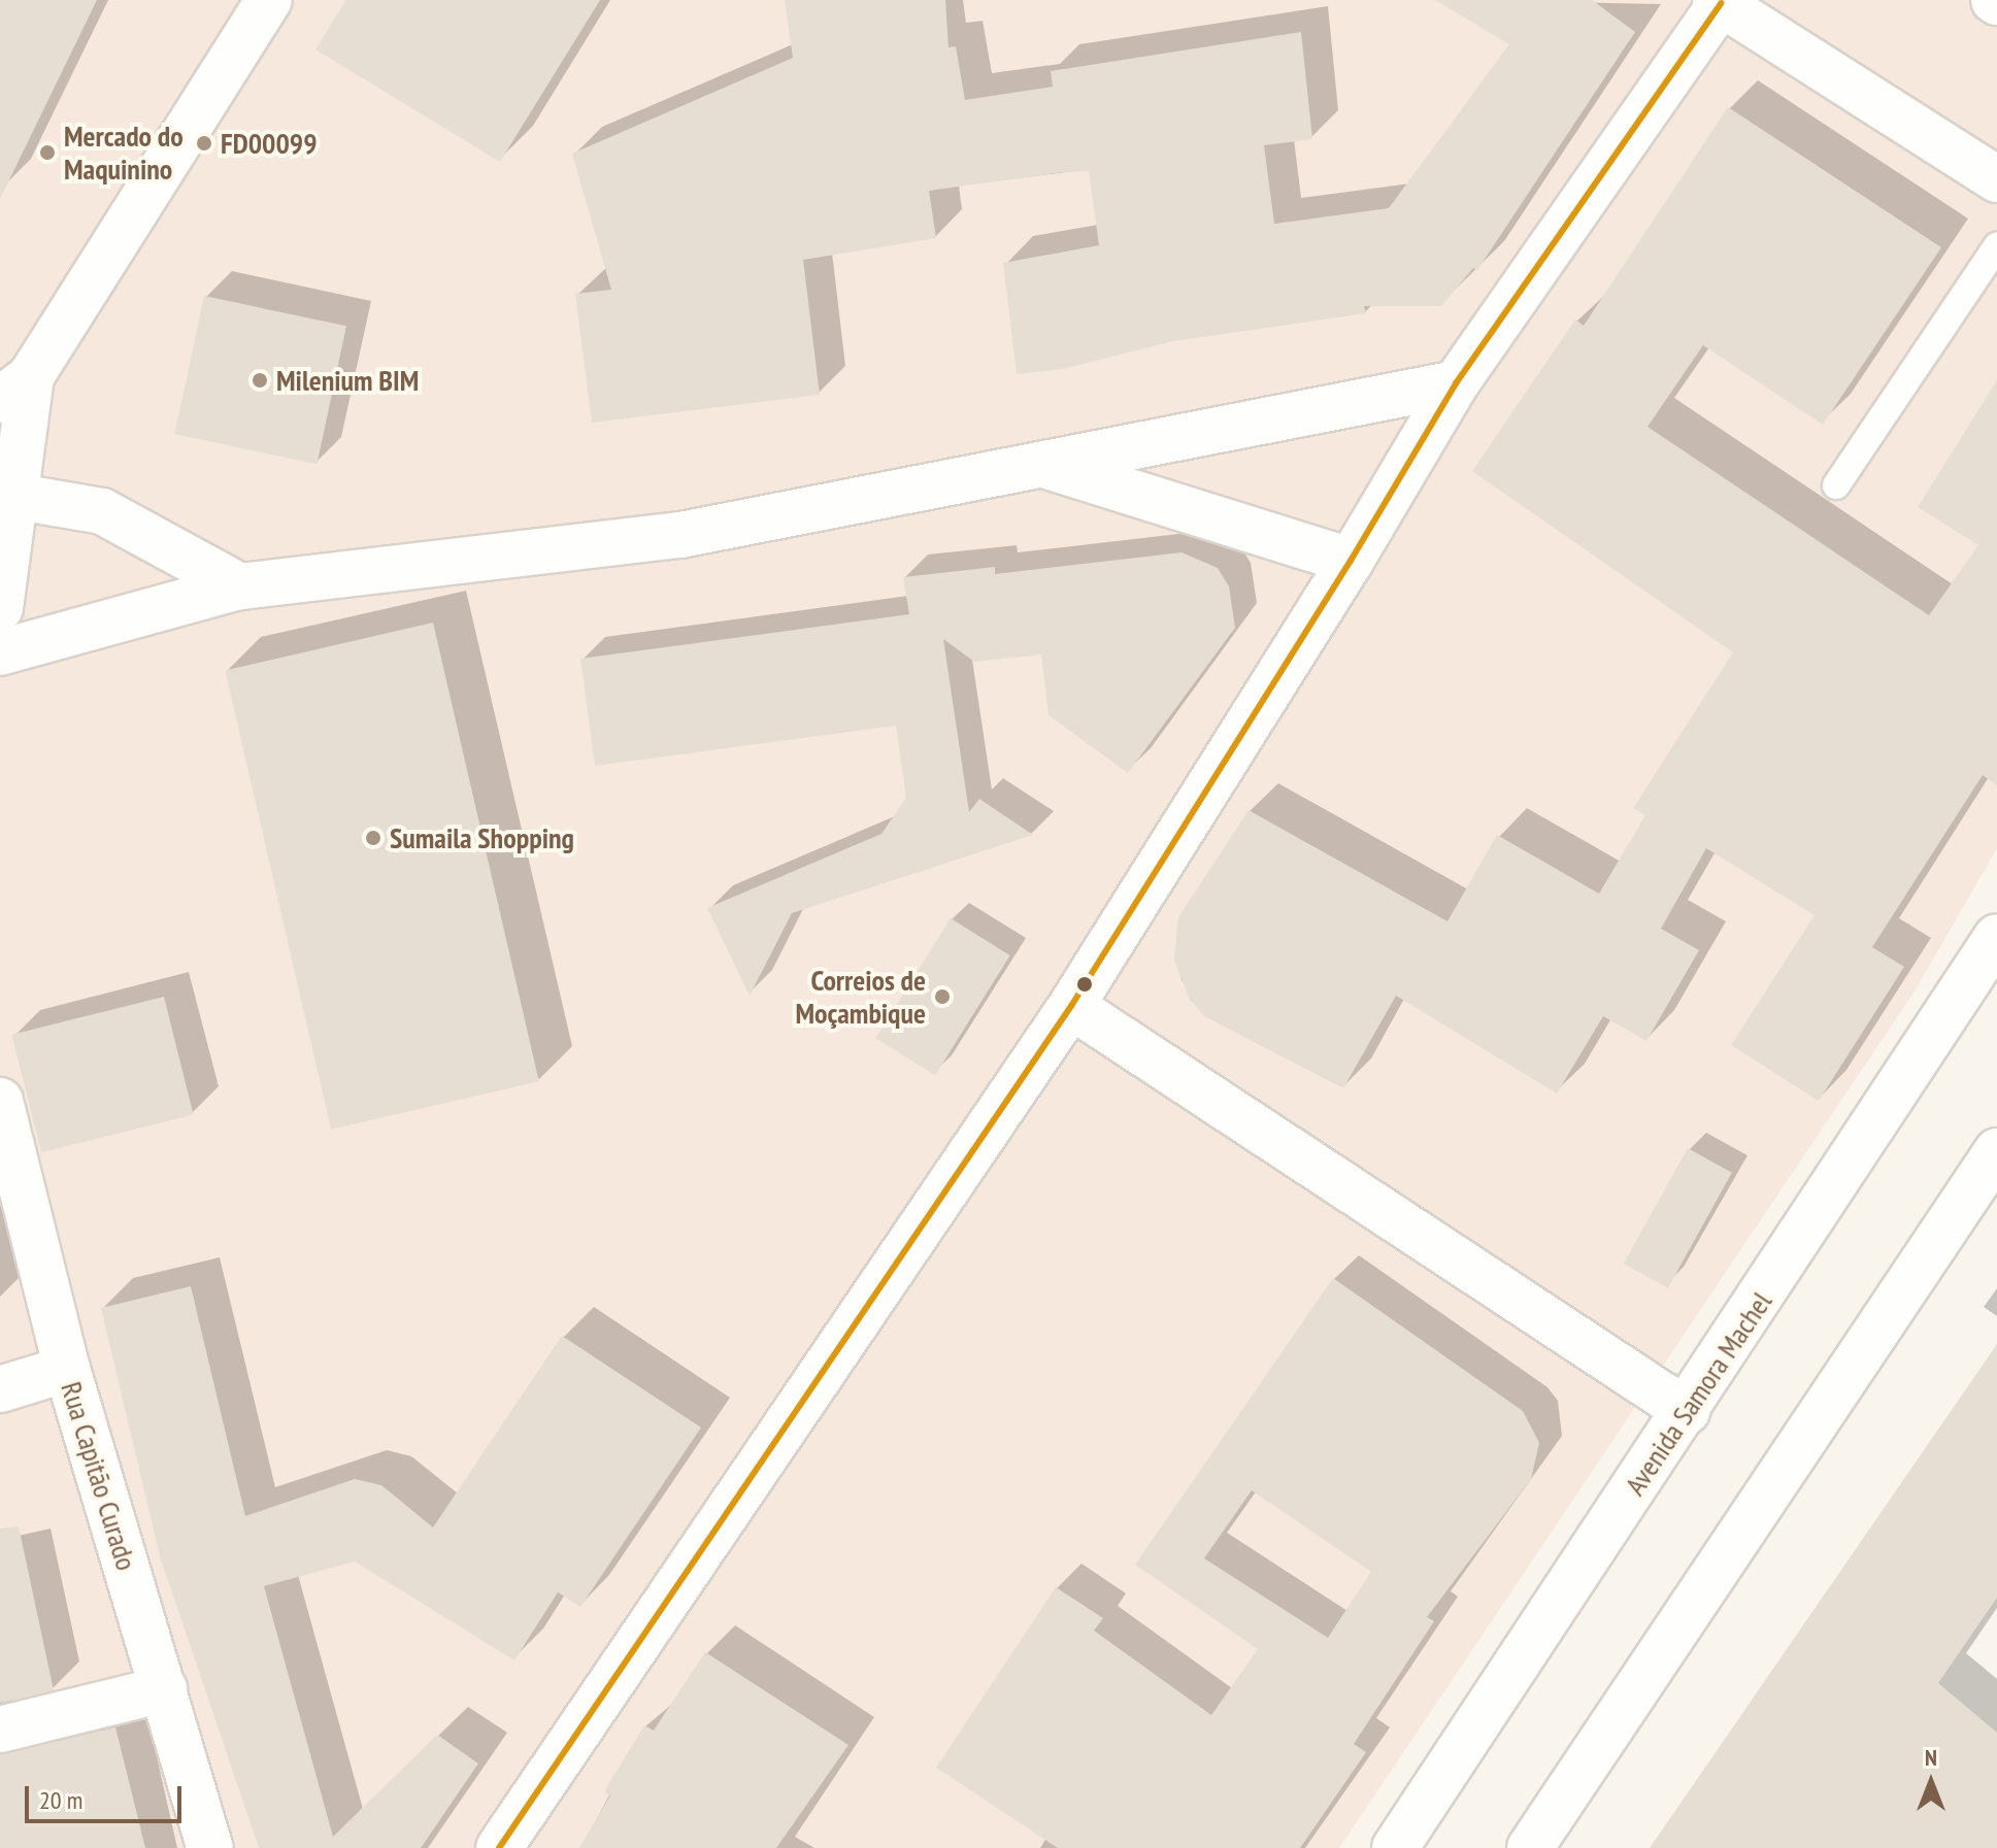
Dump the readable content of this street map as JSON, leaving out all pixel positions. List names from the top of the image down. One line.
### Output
{"streets":{"street":["Avenida Samora Machel","Rua Capitão Curado"]},"places":["FD00099","Mercado do Maquinino","Milenium BIM","Sumaila Shopping","Correios de Moçambique"],"scale_bar":"20 m","north":"top"}
